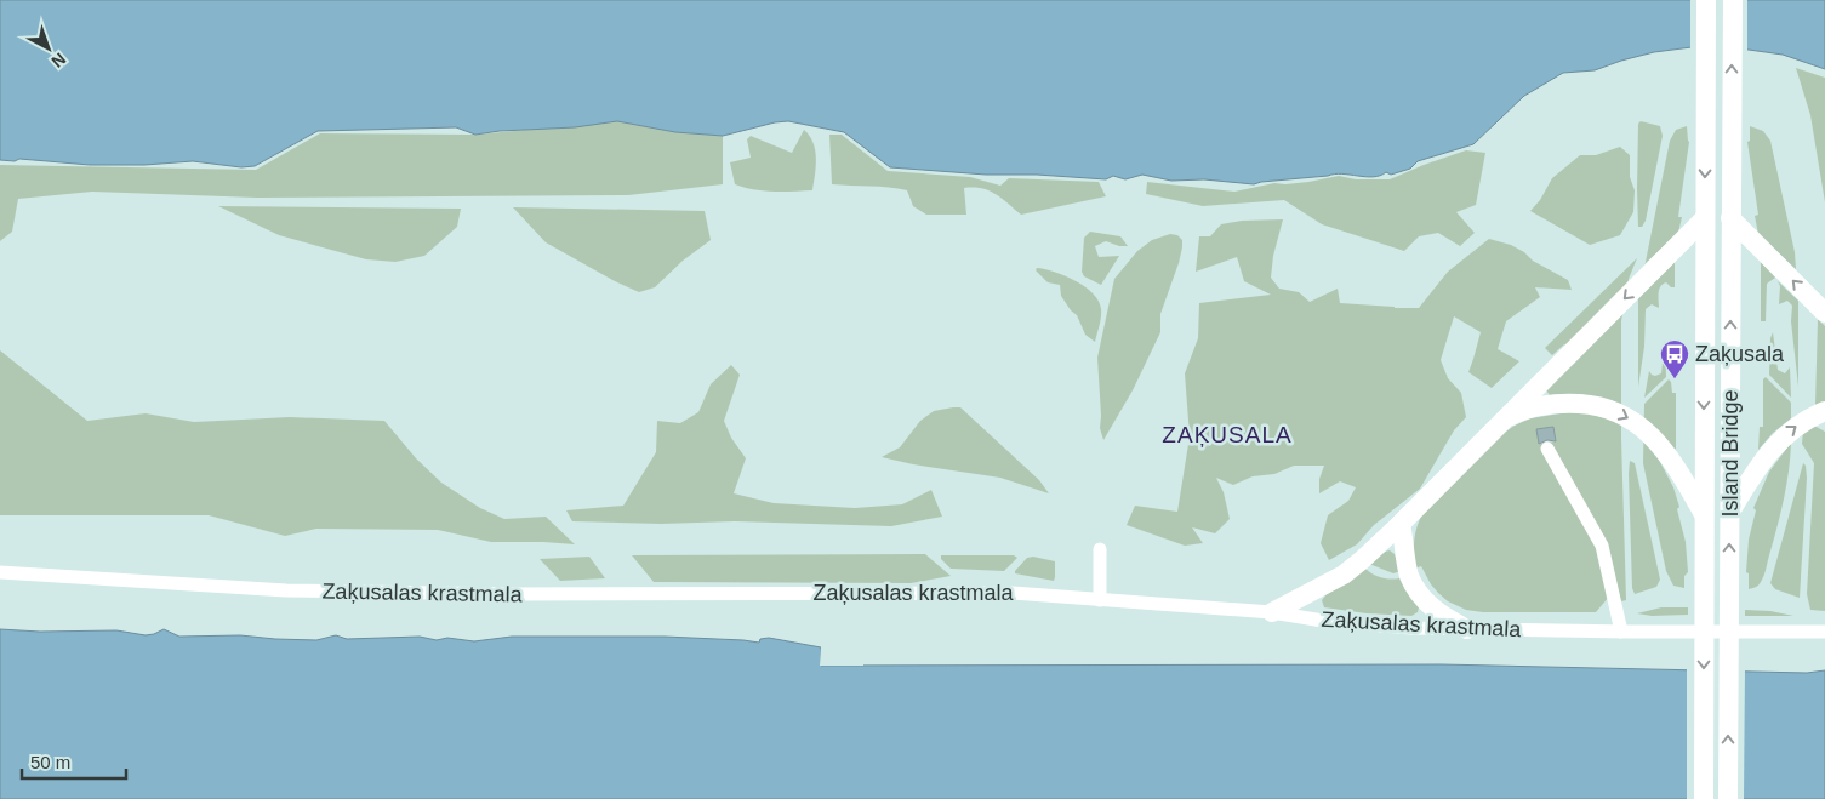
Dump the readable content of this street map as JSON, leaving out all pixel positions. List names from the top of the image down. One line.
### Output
{"streets":{"highway":["Island Bridge"],"street":["Zaķusalas krastmala"]},"districts":["ZAĶUSALA"],"places":{"bus stop":["Zaķusala"]},"scale_bar":"50 m","north":"bottom right"}
